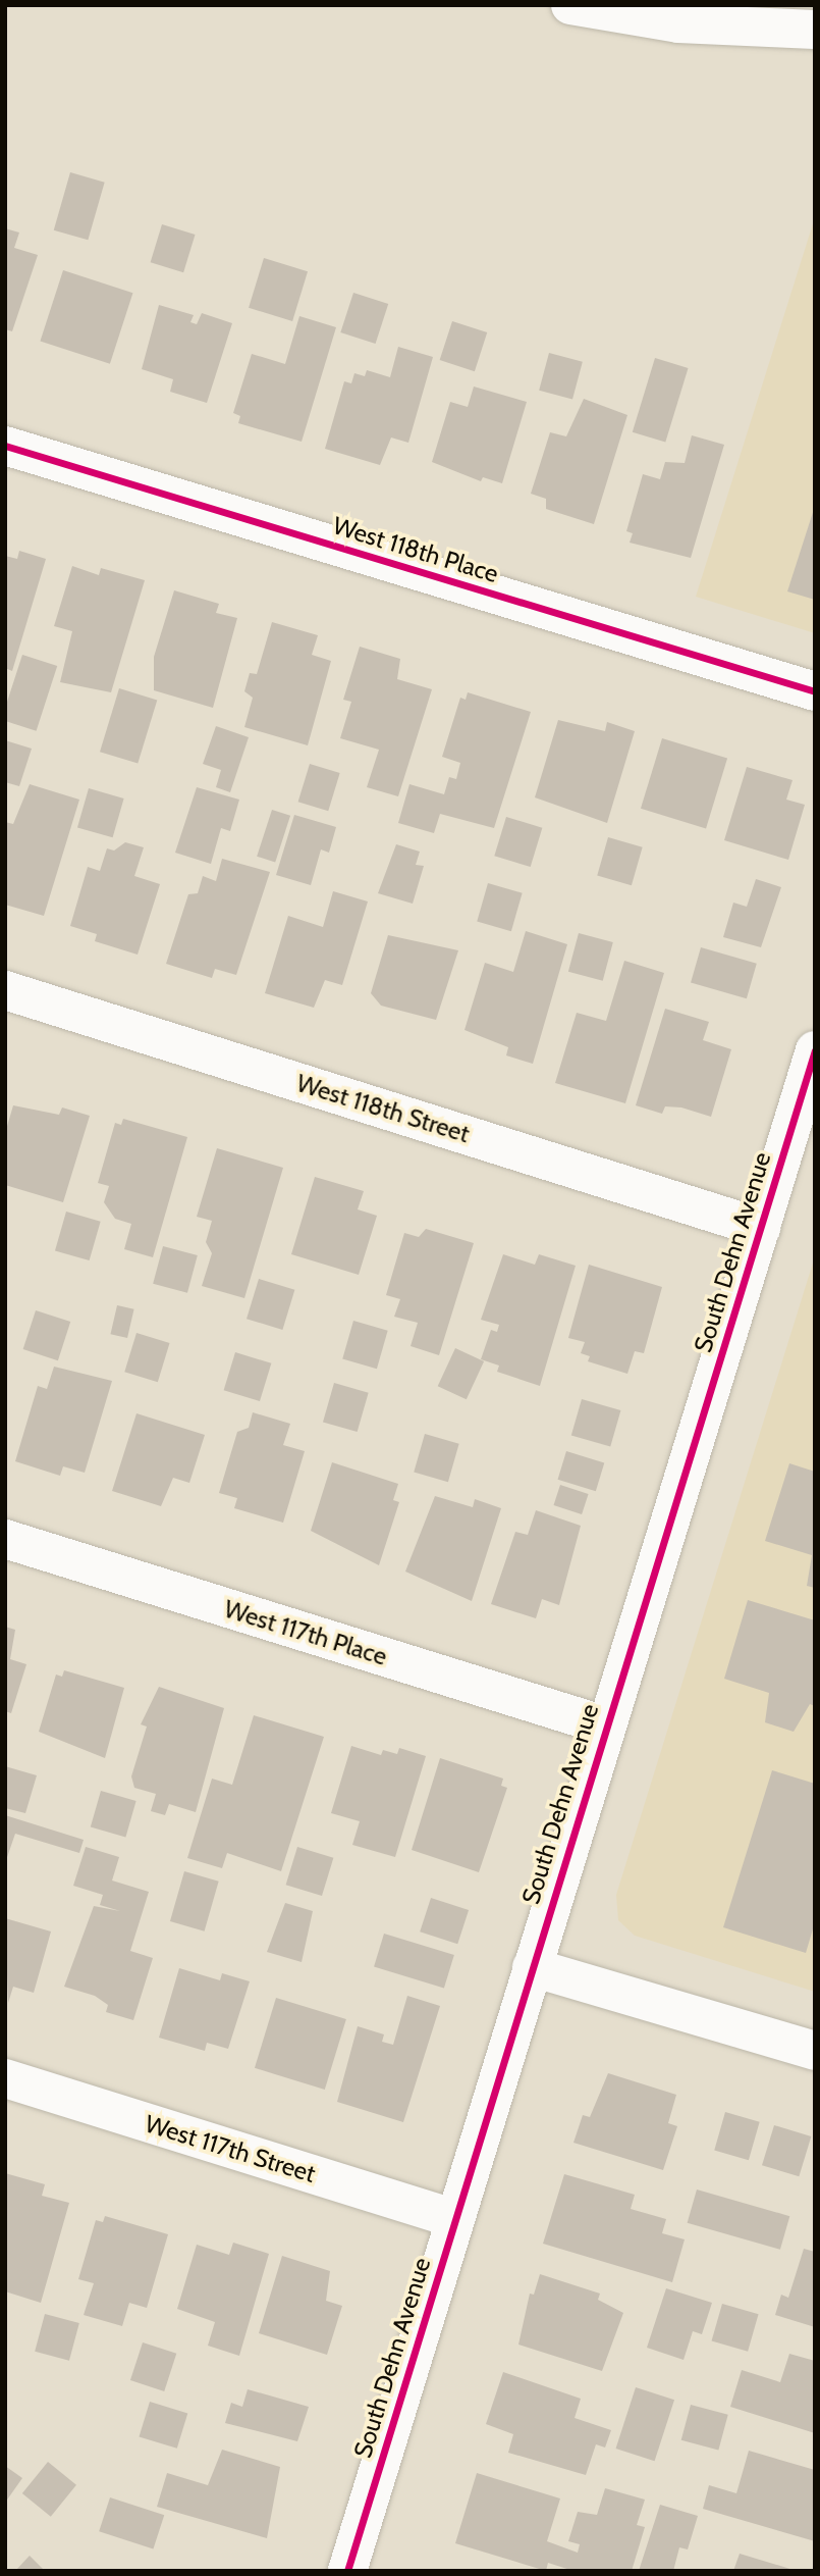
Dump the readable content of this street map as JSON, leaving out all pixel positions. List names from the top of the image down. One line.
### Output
{"streets":{"main road":["West 118th Place","West 118th Street","South Dehn Avenue","West 117th Place","West 117th Street"]},"crossings":[["West 118th Street","South Dehn Avenue"],["South Dehn Avenue","West 117th Place"],["South Dehn Avenue","West 117th Street"]]}
